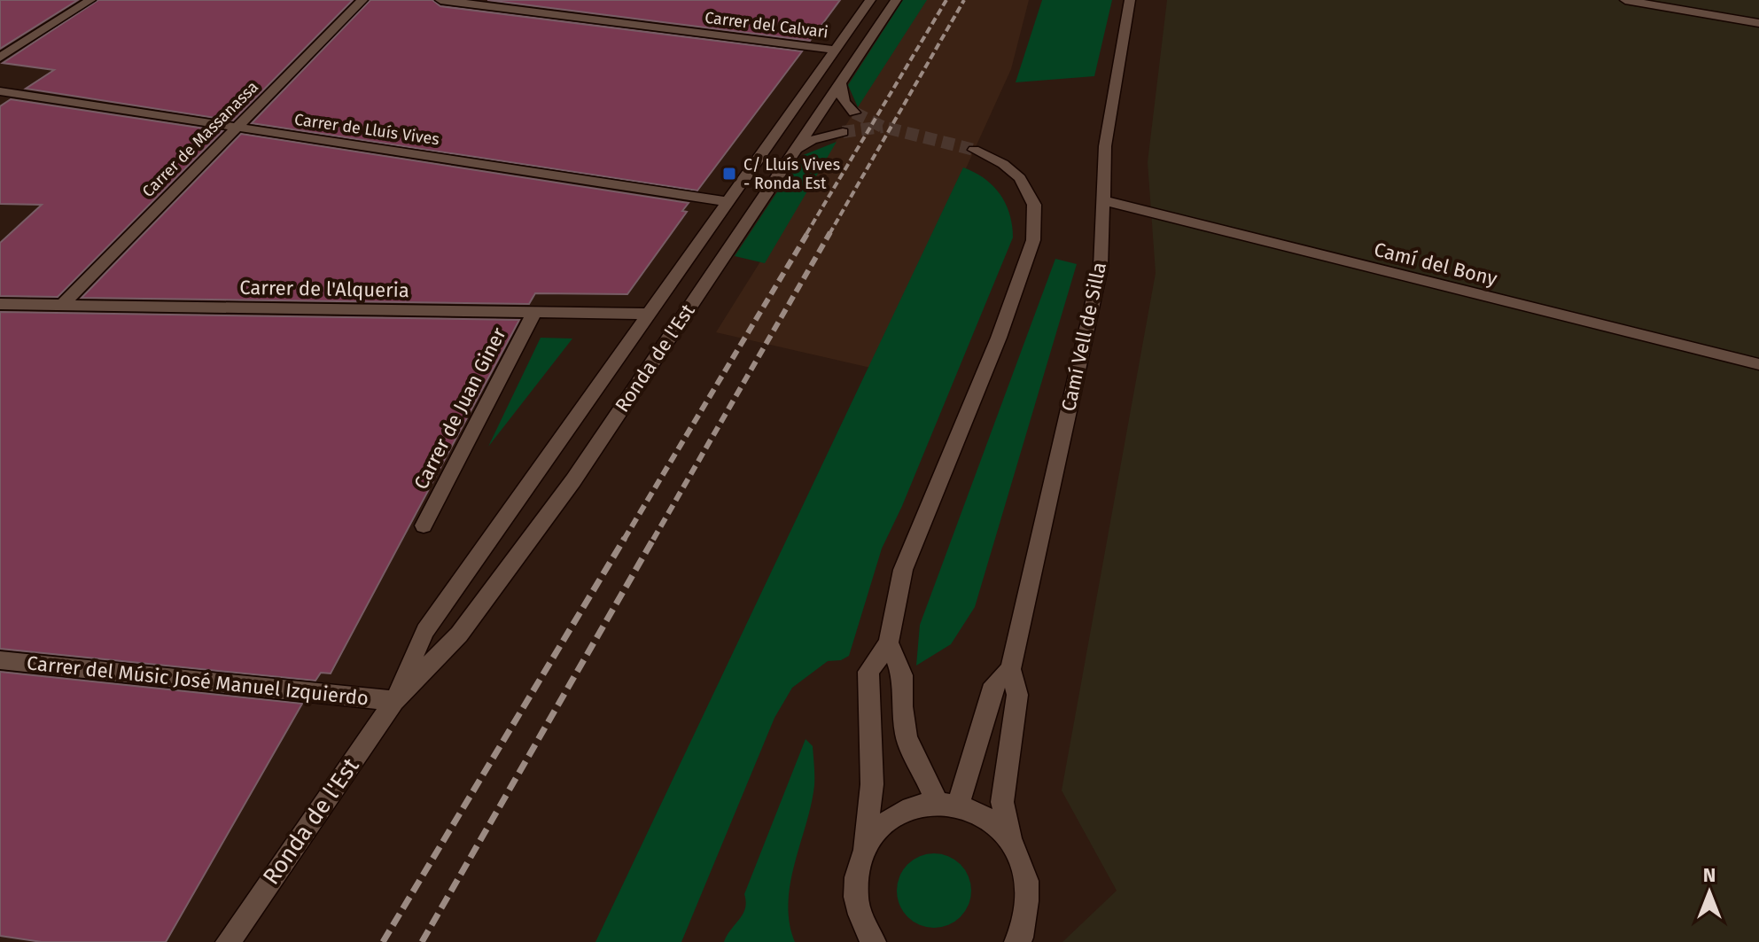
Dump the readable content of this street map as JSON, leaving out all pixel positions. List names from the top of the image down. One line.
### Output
{"streets":{"street":["Carrer del Calvari","Carrer de Lluís Vives","Carrer de Massanassa","Camí del Bony","Carrer de l'Alqueria","Camí Vell de Silla","Ronda de l'Est","Carrer de Juan Giner","Carrer del Músic José Manuel Izquierdo"]},"crossings":[["Carrer del Calvari","Ronda de l'Est"],["Carrer de Lluís Vives","Carrer de Massanassa"],["Carrer de Lluís Vives","Ronda de l'Est"],["Carrer de Massanassa","Carrer de l'Alqueria"],["Camí del Bony","Camí Vell de Silla"],["Carrer de l'Alqueria","Ronda de l'Est"],["Carrer de l'Alqueria","Carrer de Juan Giner"],["Ronda de l'Est","Carrer del Músic José Manuel Izquierdo"]],"places":{"transit":["C/ Lluís Vives - Ronda Est"]},"north":"top"}
